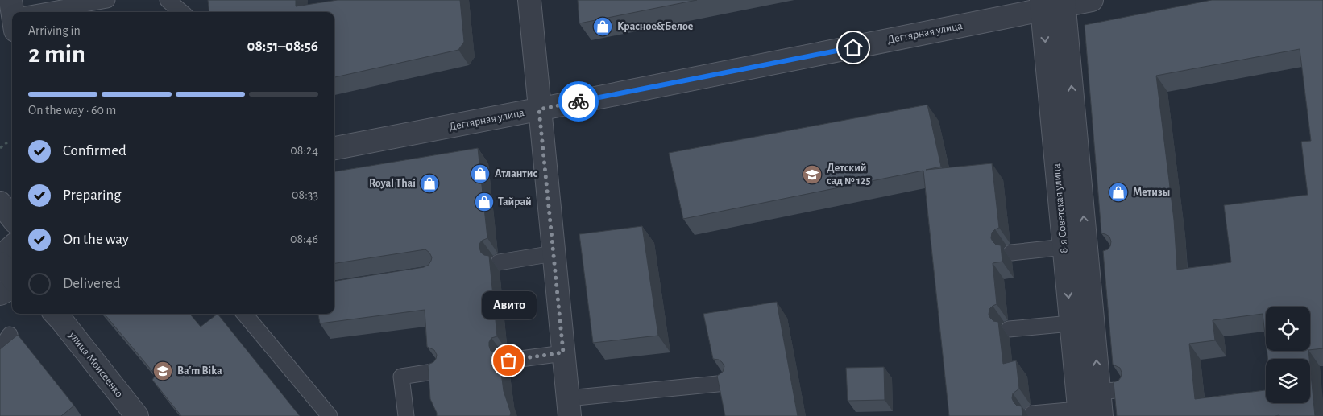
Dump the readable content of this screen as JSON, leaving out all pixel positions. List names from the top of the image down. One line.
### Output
{"streets":{"street":["Дегтярная улица","8-я Советская улица","улица Моисеенко"]},"crossings":[["Дегтярная улица","8-я Советская улица"]],"places":{"shop":["Красное&Белое","Атлантис","Royal Thai","Метизы","Тайрай"],"school or university":["Детский сад № 125","Ba'm Bika"],"other":["Авито"]},"page":{"heading":["2 min","Arriving in","08:51–08:56"],"bar":"On the way · 60 m","list":[["Confirmed","08:24"],["Preparing","08:33"],["On the way","08:46"],"Delivered"],"bubble":"Авито"}}
